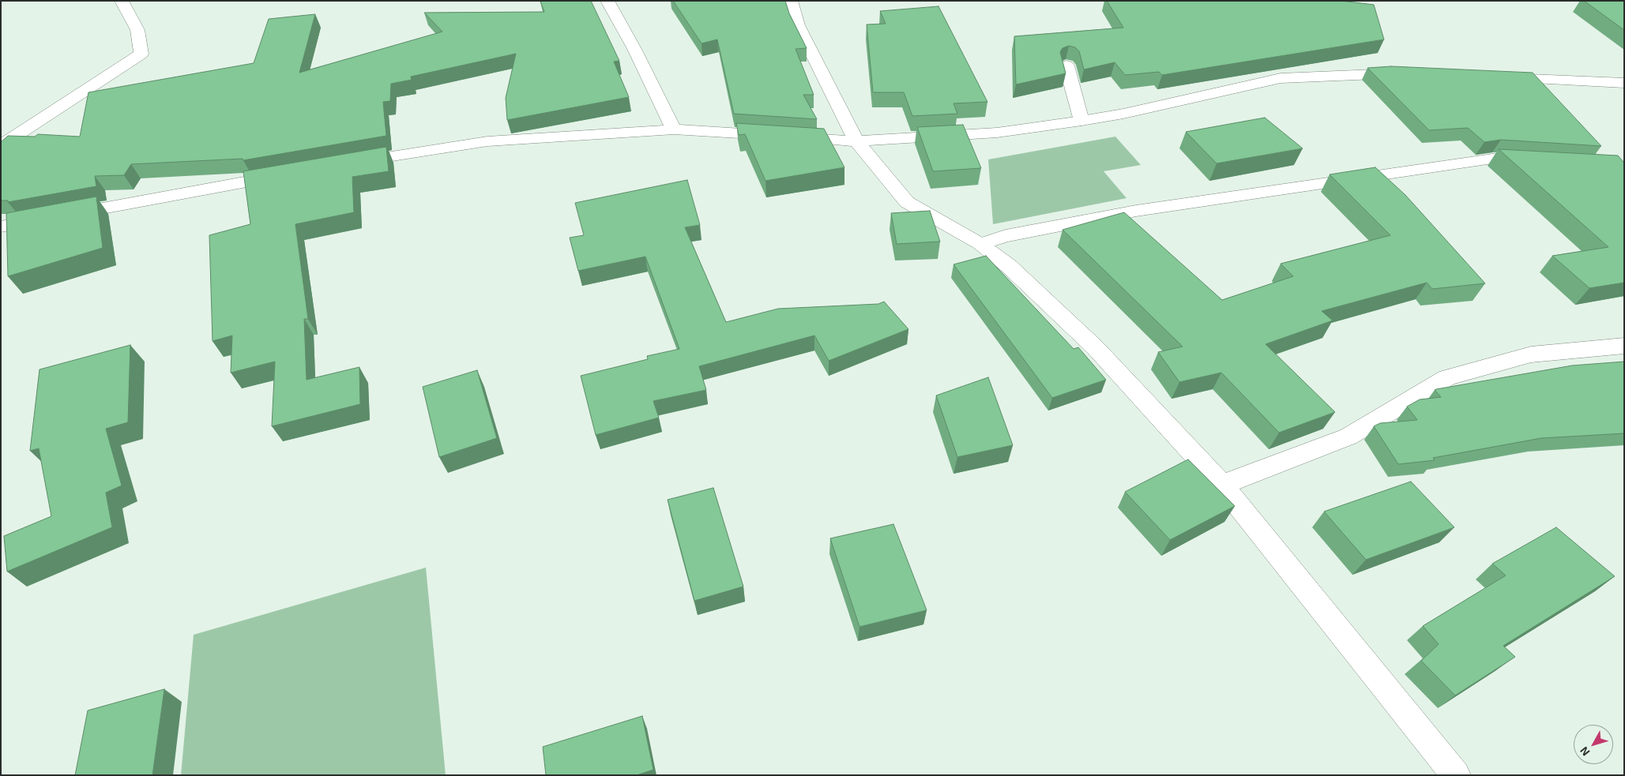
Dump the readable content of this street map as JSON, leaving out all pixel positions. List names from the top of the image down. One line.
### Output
{"north":"bottom left"}
